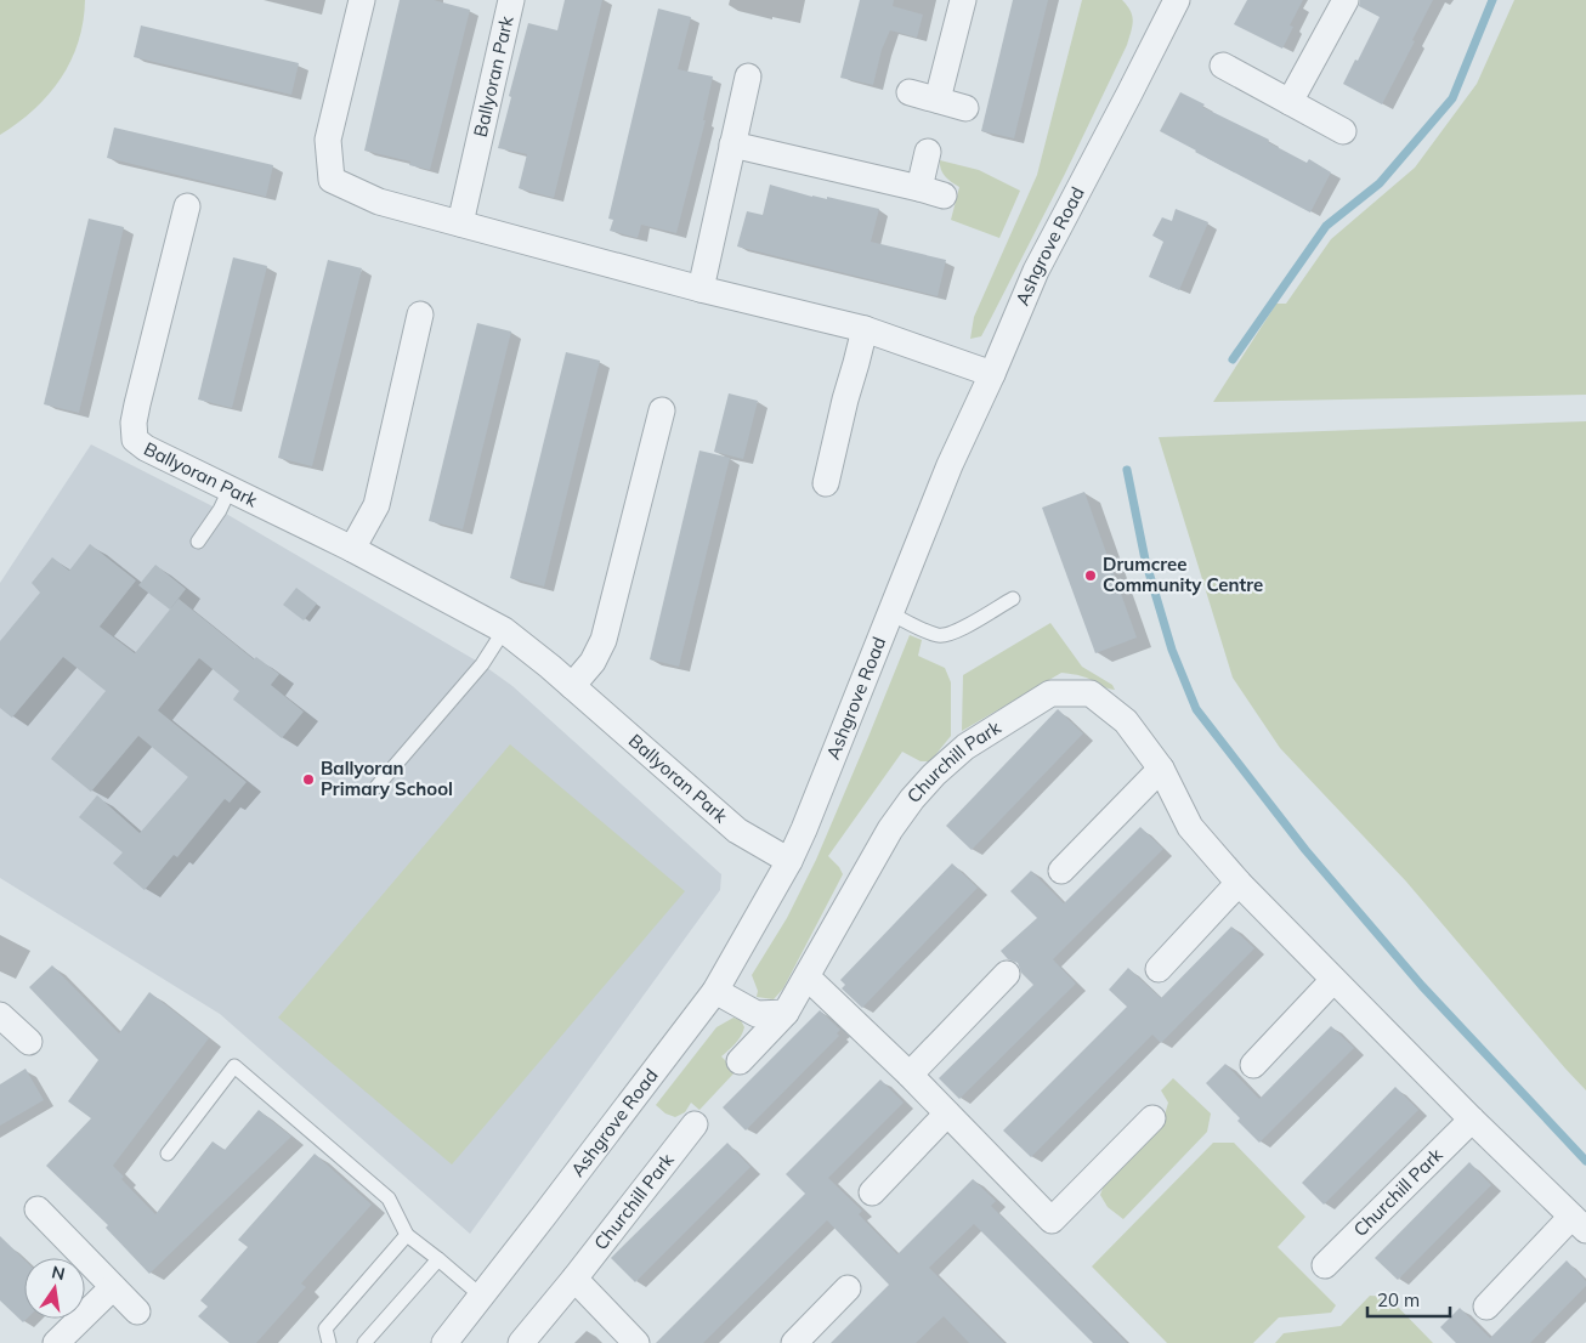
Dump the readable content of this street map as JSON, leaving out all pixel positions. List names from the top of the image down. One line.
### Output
{"streets":{"street":["Ballyoran Park","Ashgrove Road","Churchill Park"]},"crossings":[["Ballyoran Park","Ashgrove Road"]],"places":["Drumcree Community Centre","Ballyoran Primary School"],"scale_bar":"20 m","north":"top"}
